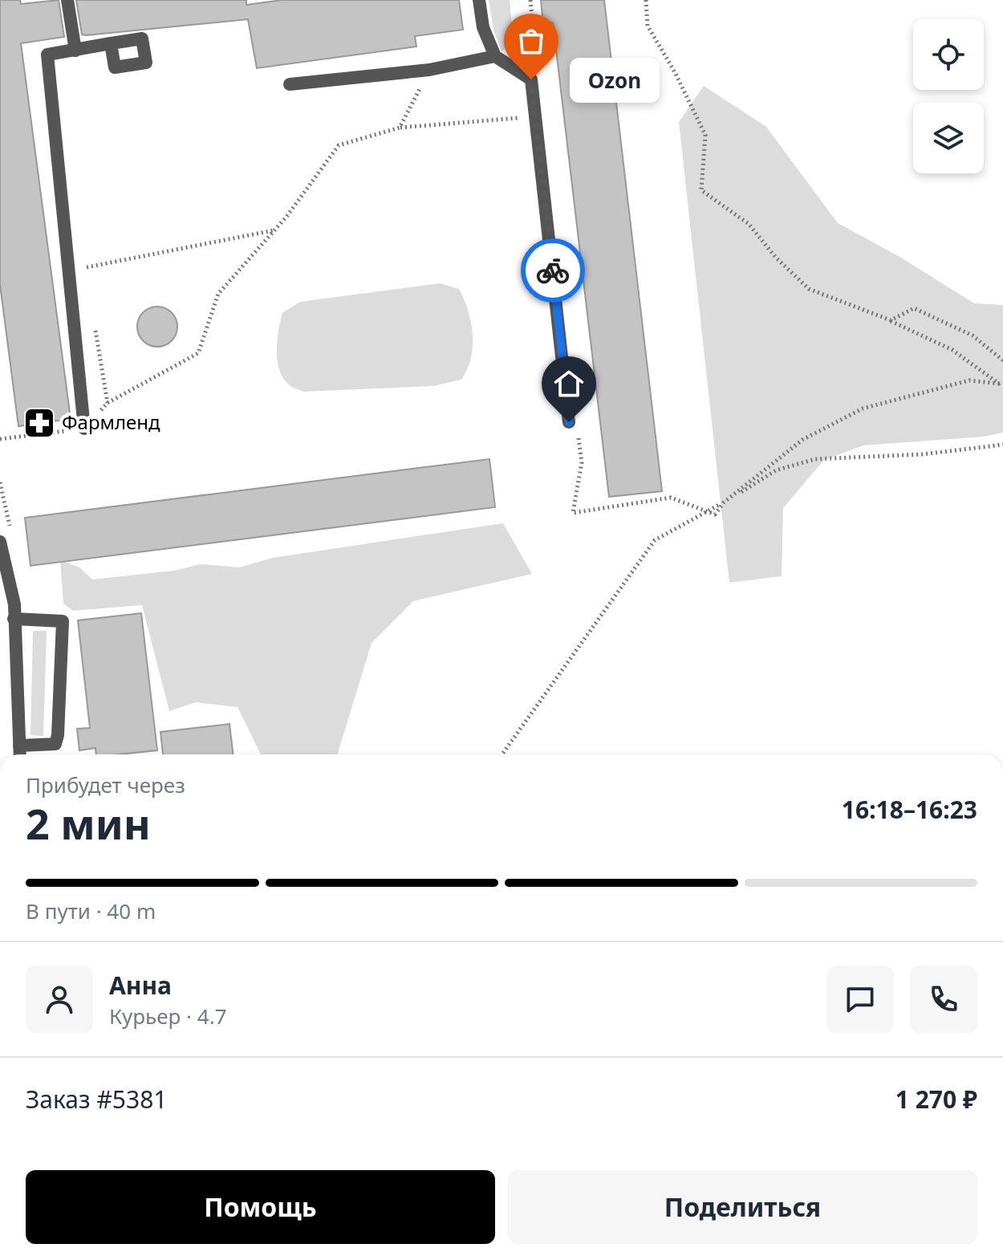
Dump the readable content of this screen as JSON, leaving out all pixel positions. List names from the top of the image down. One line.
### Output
{"places":{"other":["Ozon"],"pharmacy":["Фармленд"]},"page":{"bubble":"Ozon","heading":["2 мин","Прибудет через","16:18–16:23"],"panel":["Анна","Курьер · 4.7","Заказ #5381","1 270 ₽"],"bar":"В пути · 40 m","buttons":["Помощь","Поделиться"]}}
